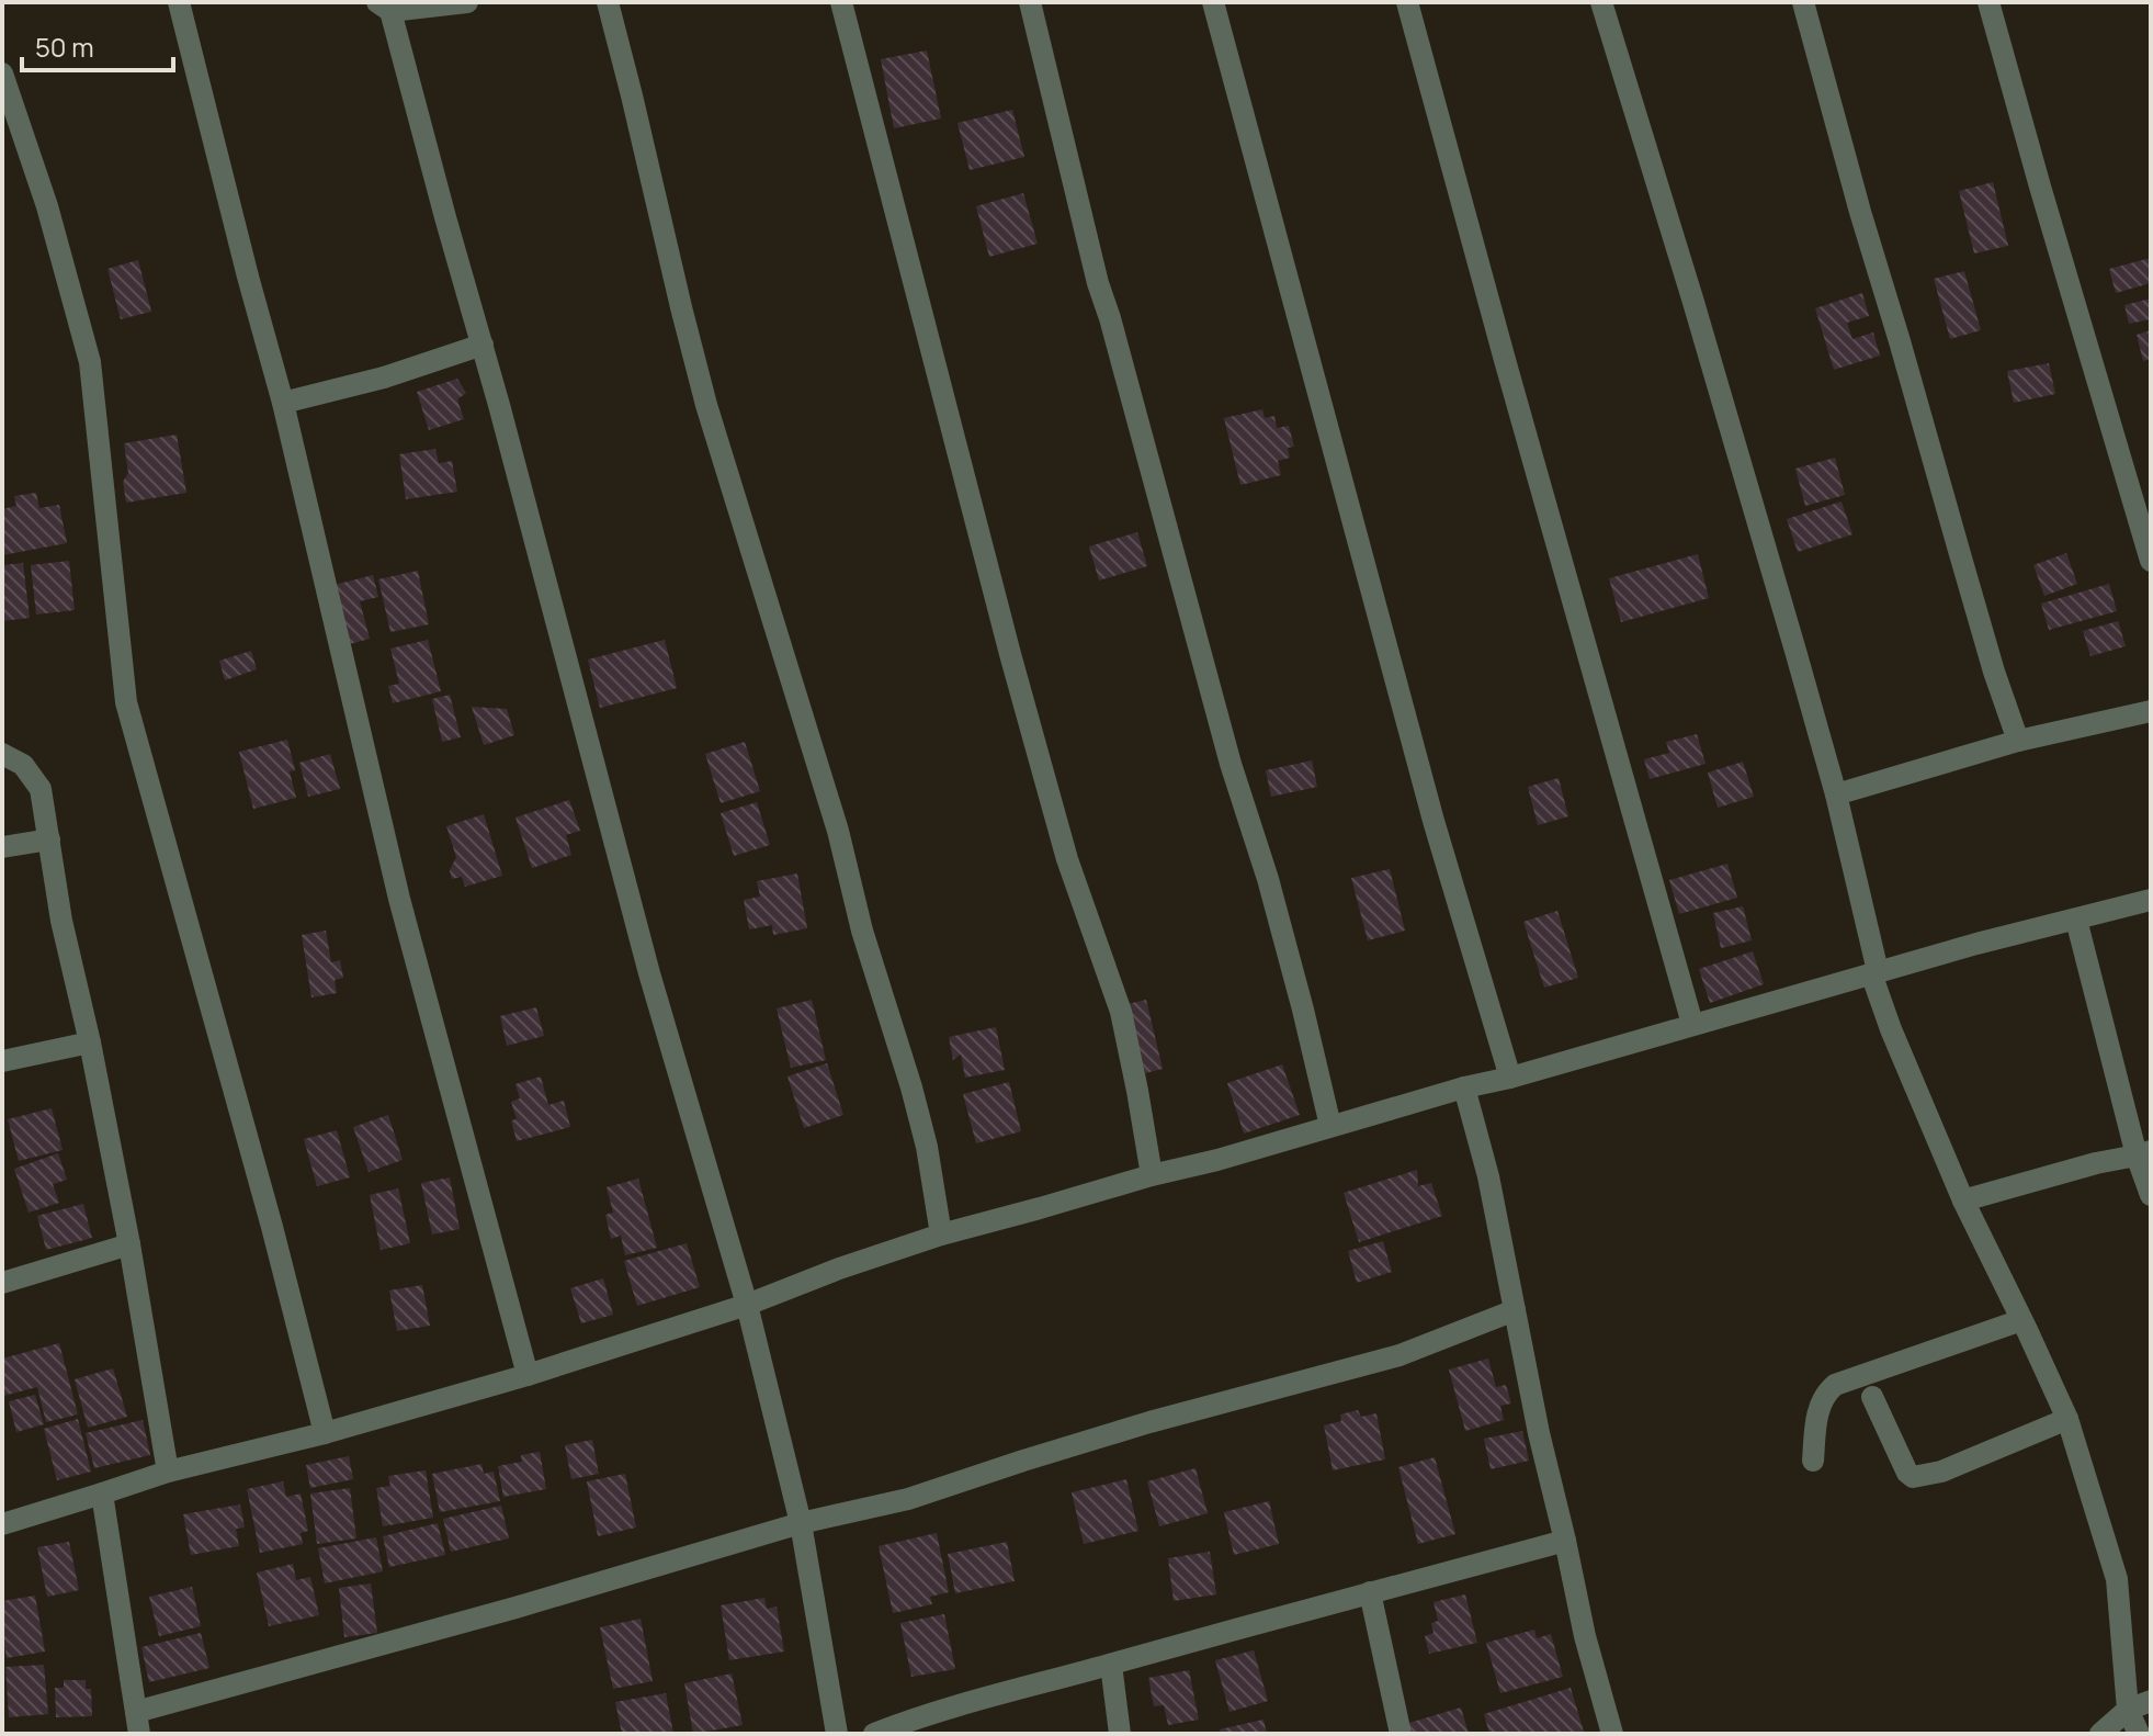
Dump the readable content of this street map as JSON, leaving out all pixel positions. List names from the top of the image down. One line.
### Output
{"scale_bar":"50 m"}
